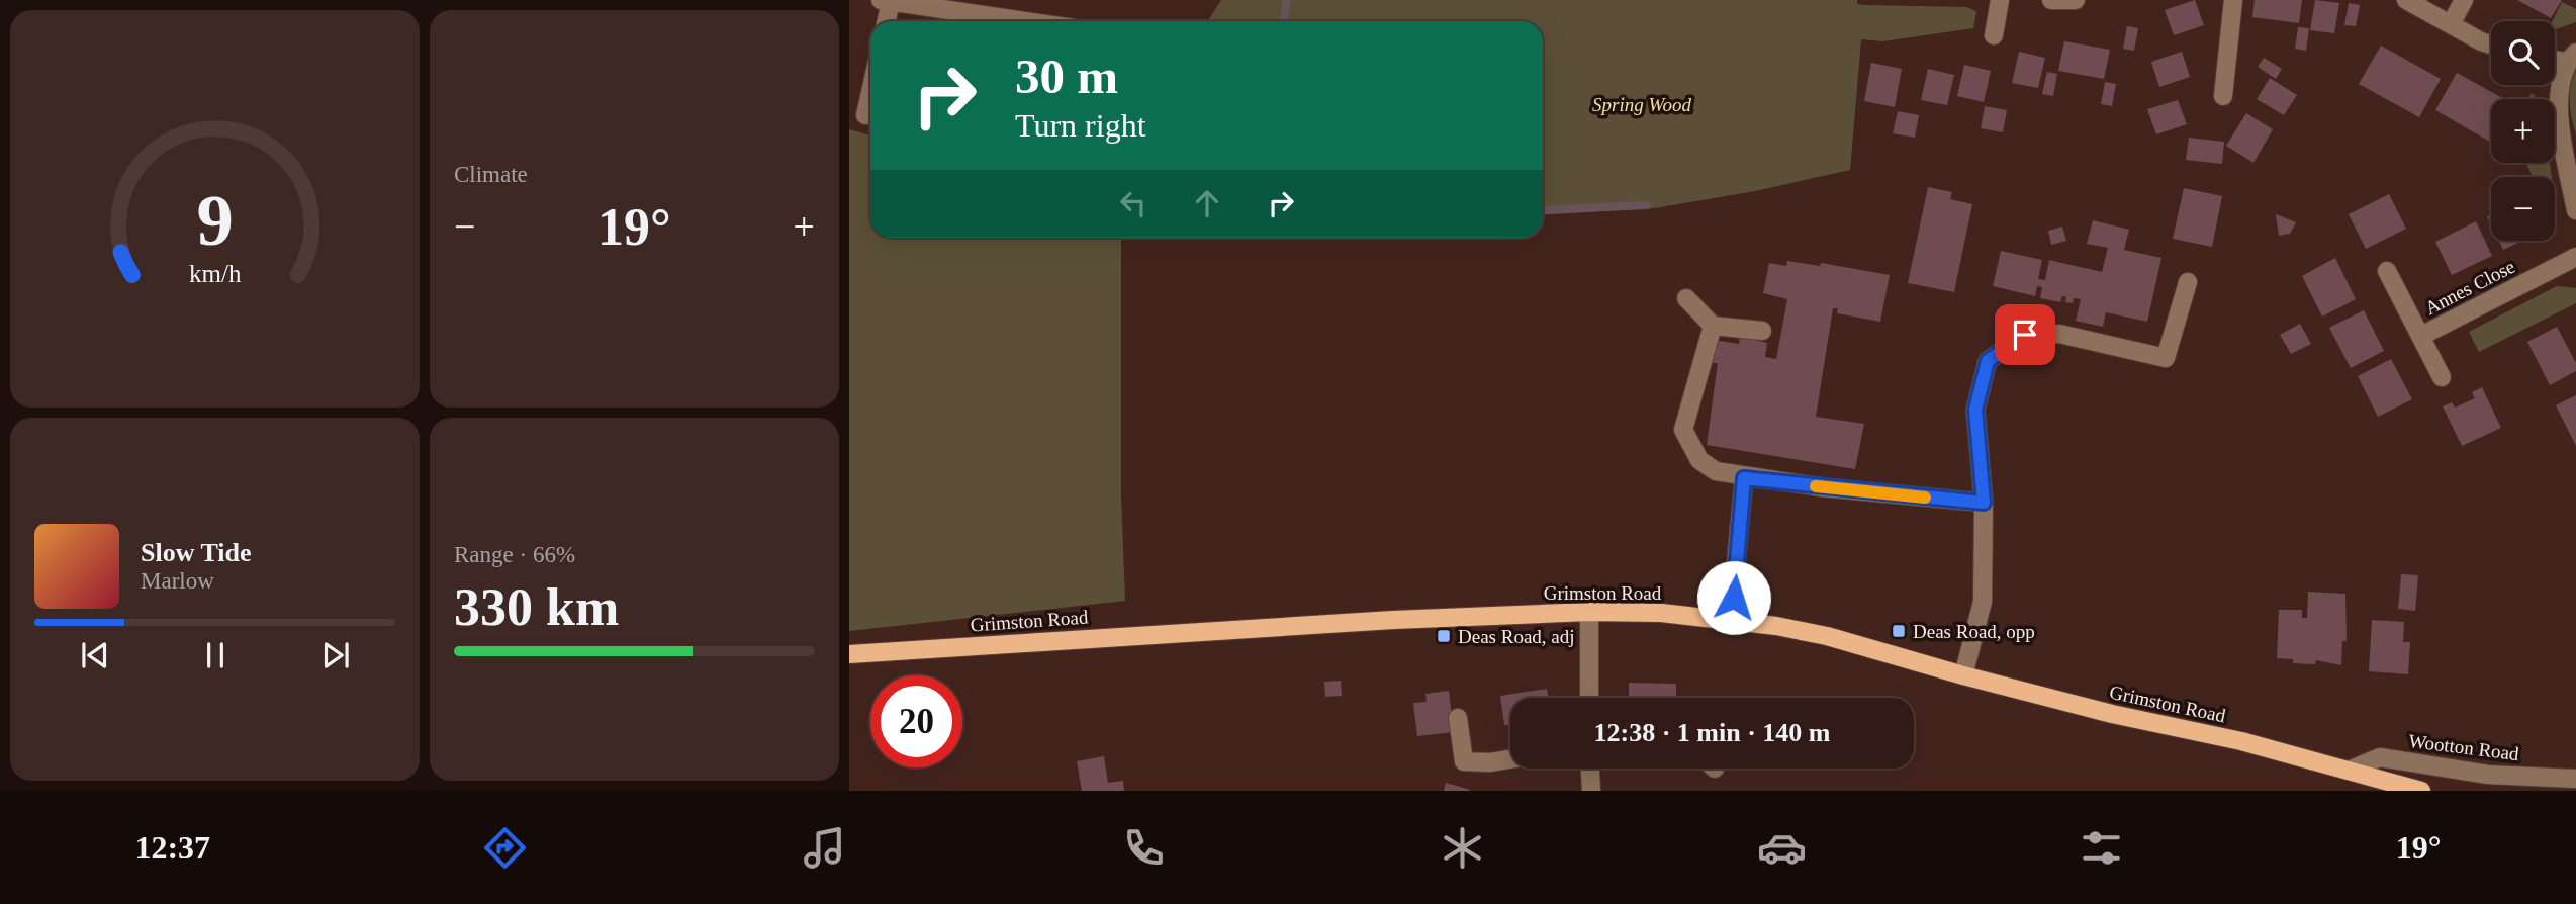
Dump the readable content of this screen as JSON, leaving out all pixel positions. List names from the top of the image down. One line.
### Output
{"streets":{"main road":["Grimston Road"],"street":["Annes Close","Wootton Road"]},"crossings":[["Grimston Road","Wootton Road"]],"parks":["Spring Wood"],"places":{"transit":["Deas Road, opp","Deas Road, adj"]},"page":{"tile":["Climate",["Range · 66%","330 km"]],"map_buttons":["+","−"],"turn":["30 m","Turn right"],"heat":["−","19°","+"],"song":["Slow Tide","Marlow"],"limit":"20","trip":"12:38 · 1 min · 140 m","tabs":["12:37","19°"],"gauge":["9","km/h"]}}
